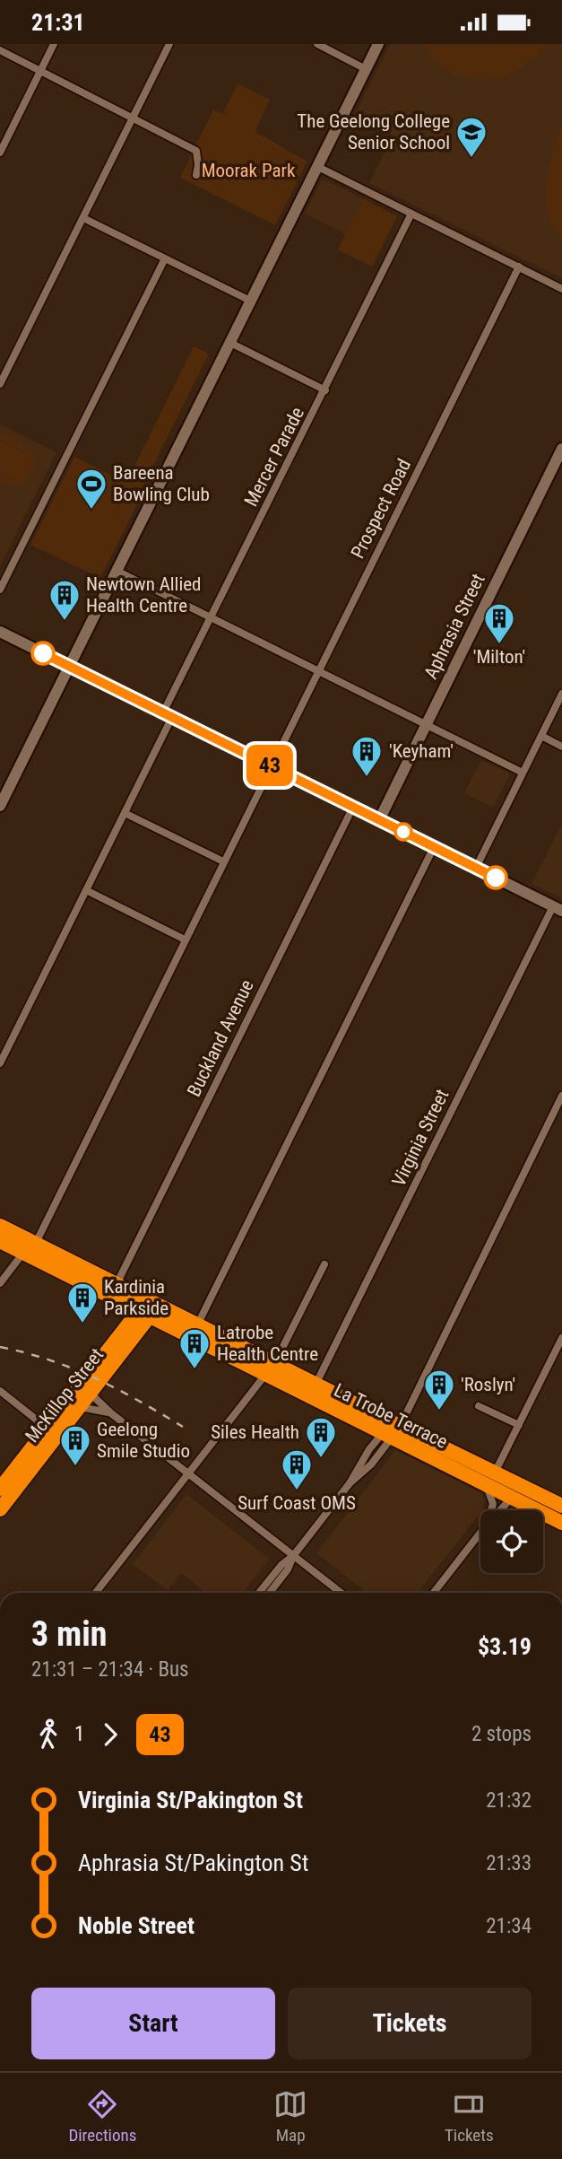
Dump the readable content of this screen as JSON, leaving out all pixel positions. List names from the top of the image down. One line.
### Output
{"streets":{"highway":["McKillop Street","La Trobe Terrace"],"street":["Mercer Parade","Prospect Road","Aphrasia Street","Buckland Avenue","Virginia Street"]},"crossings":[["Prospect Road","La Trobe Terrace"],["Buckland Avenue","La Trobe Terrace"],["Virginia Street","La Trobe Terrace"],["McKillop Street","La Trobe Terrace"]],"parks":["Moorak Park"],"places":{"school or university":["The Geelong College Senior School"],"sports":["Bareena Bowling Club"],"building":["Newtown Allied Health Centre","'Milton'","'Keyham'","Kardinia Parkside","Latrobe Health Centre","'Roslyn'","Siles Health","Geelong Smile Studio","Surf Coast OMS"]},"lines":["bus line 43"],"page":{"status":"21:31","on_map":"43","heading":["3 min","21:31 – 21:34 · Bus","$3.19"],"legs":["1","43","2 stops"],"list":[{"name":"Virginia St/Pakington St","value":"21:32"},{"name":"Aphrasia St/Pakington St","value":"21:33"},{"name":"Noble Street","value":"21:34"}],"buttons":["Start","Tickets"],"tabs":["Directions","Map","Tickets"]}}
